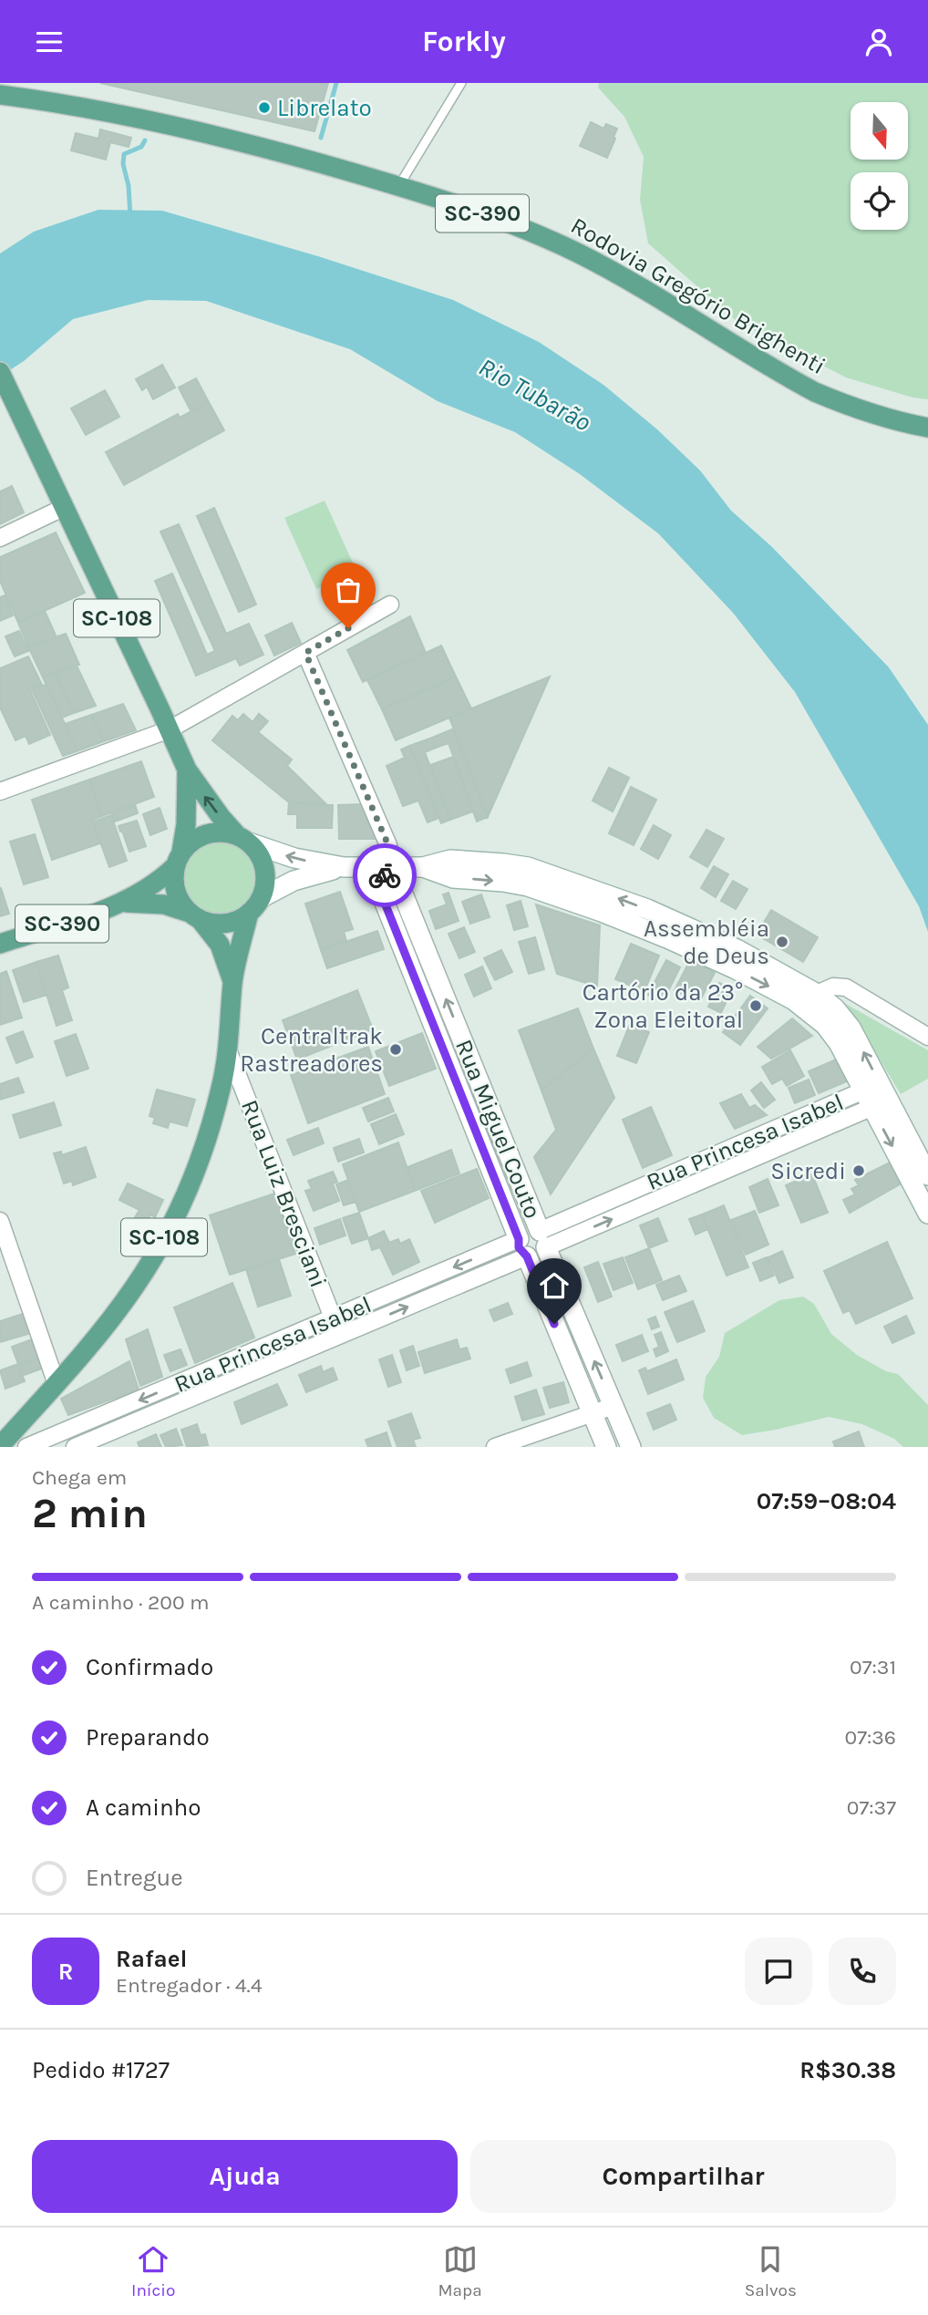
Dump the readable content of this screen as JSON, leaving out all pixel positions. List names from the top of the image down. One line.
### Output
{"streets":{"main road":["SC-390","Rodovia Gregório Brighenti","SC-108"],"street":["Rua Miguel Couto","Rua Princesa Isabel","Rua Luiz Bresciani"]},"crossings":[["SC-390","SC-108"],["SC-108","Rua Luiz Bresciani"],["Rua Miguel Couto","Rua Princesa Isabel"],["Rua Princesa Isabel","Rua Luiz Bresciani"]],"water":["Rio Tubarão"],"places":["Librelato","Assembléia de Deus","Cartório da 23° Zona Eleitoral","Centraltrak Rastreadores","Sicredi"],"north":"bottom","page":{"header":"Forkly","heading":["2 min","Chega em","07:59–08:04"],"panel":["Rafael","Entregador · 4.4","Pedido #1727","R$30.38"],"bar":"A caminho · 200 m","list":[["Confirmado","07:31"],["Preparando","07:36"],["A caminho","07:37"],"Entregue"],"round":"R","buttons":["Ajuda","Compartilhar"],"tabs":["Início","Mapa","Salvos"]}}
